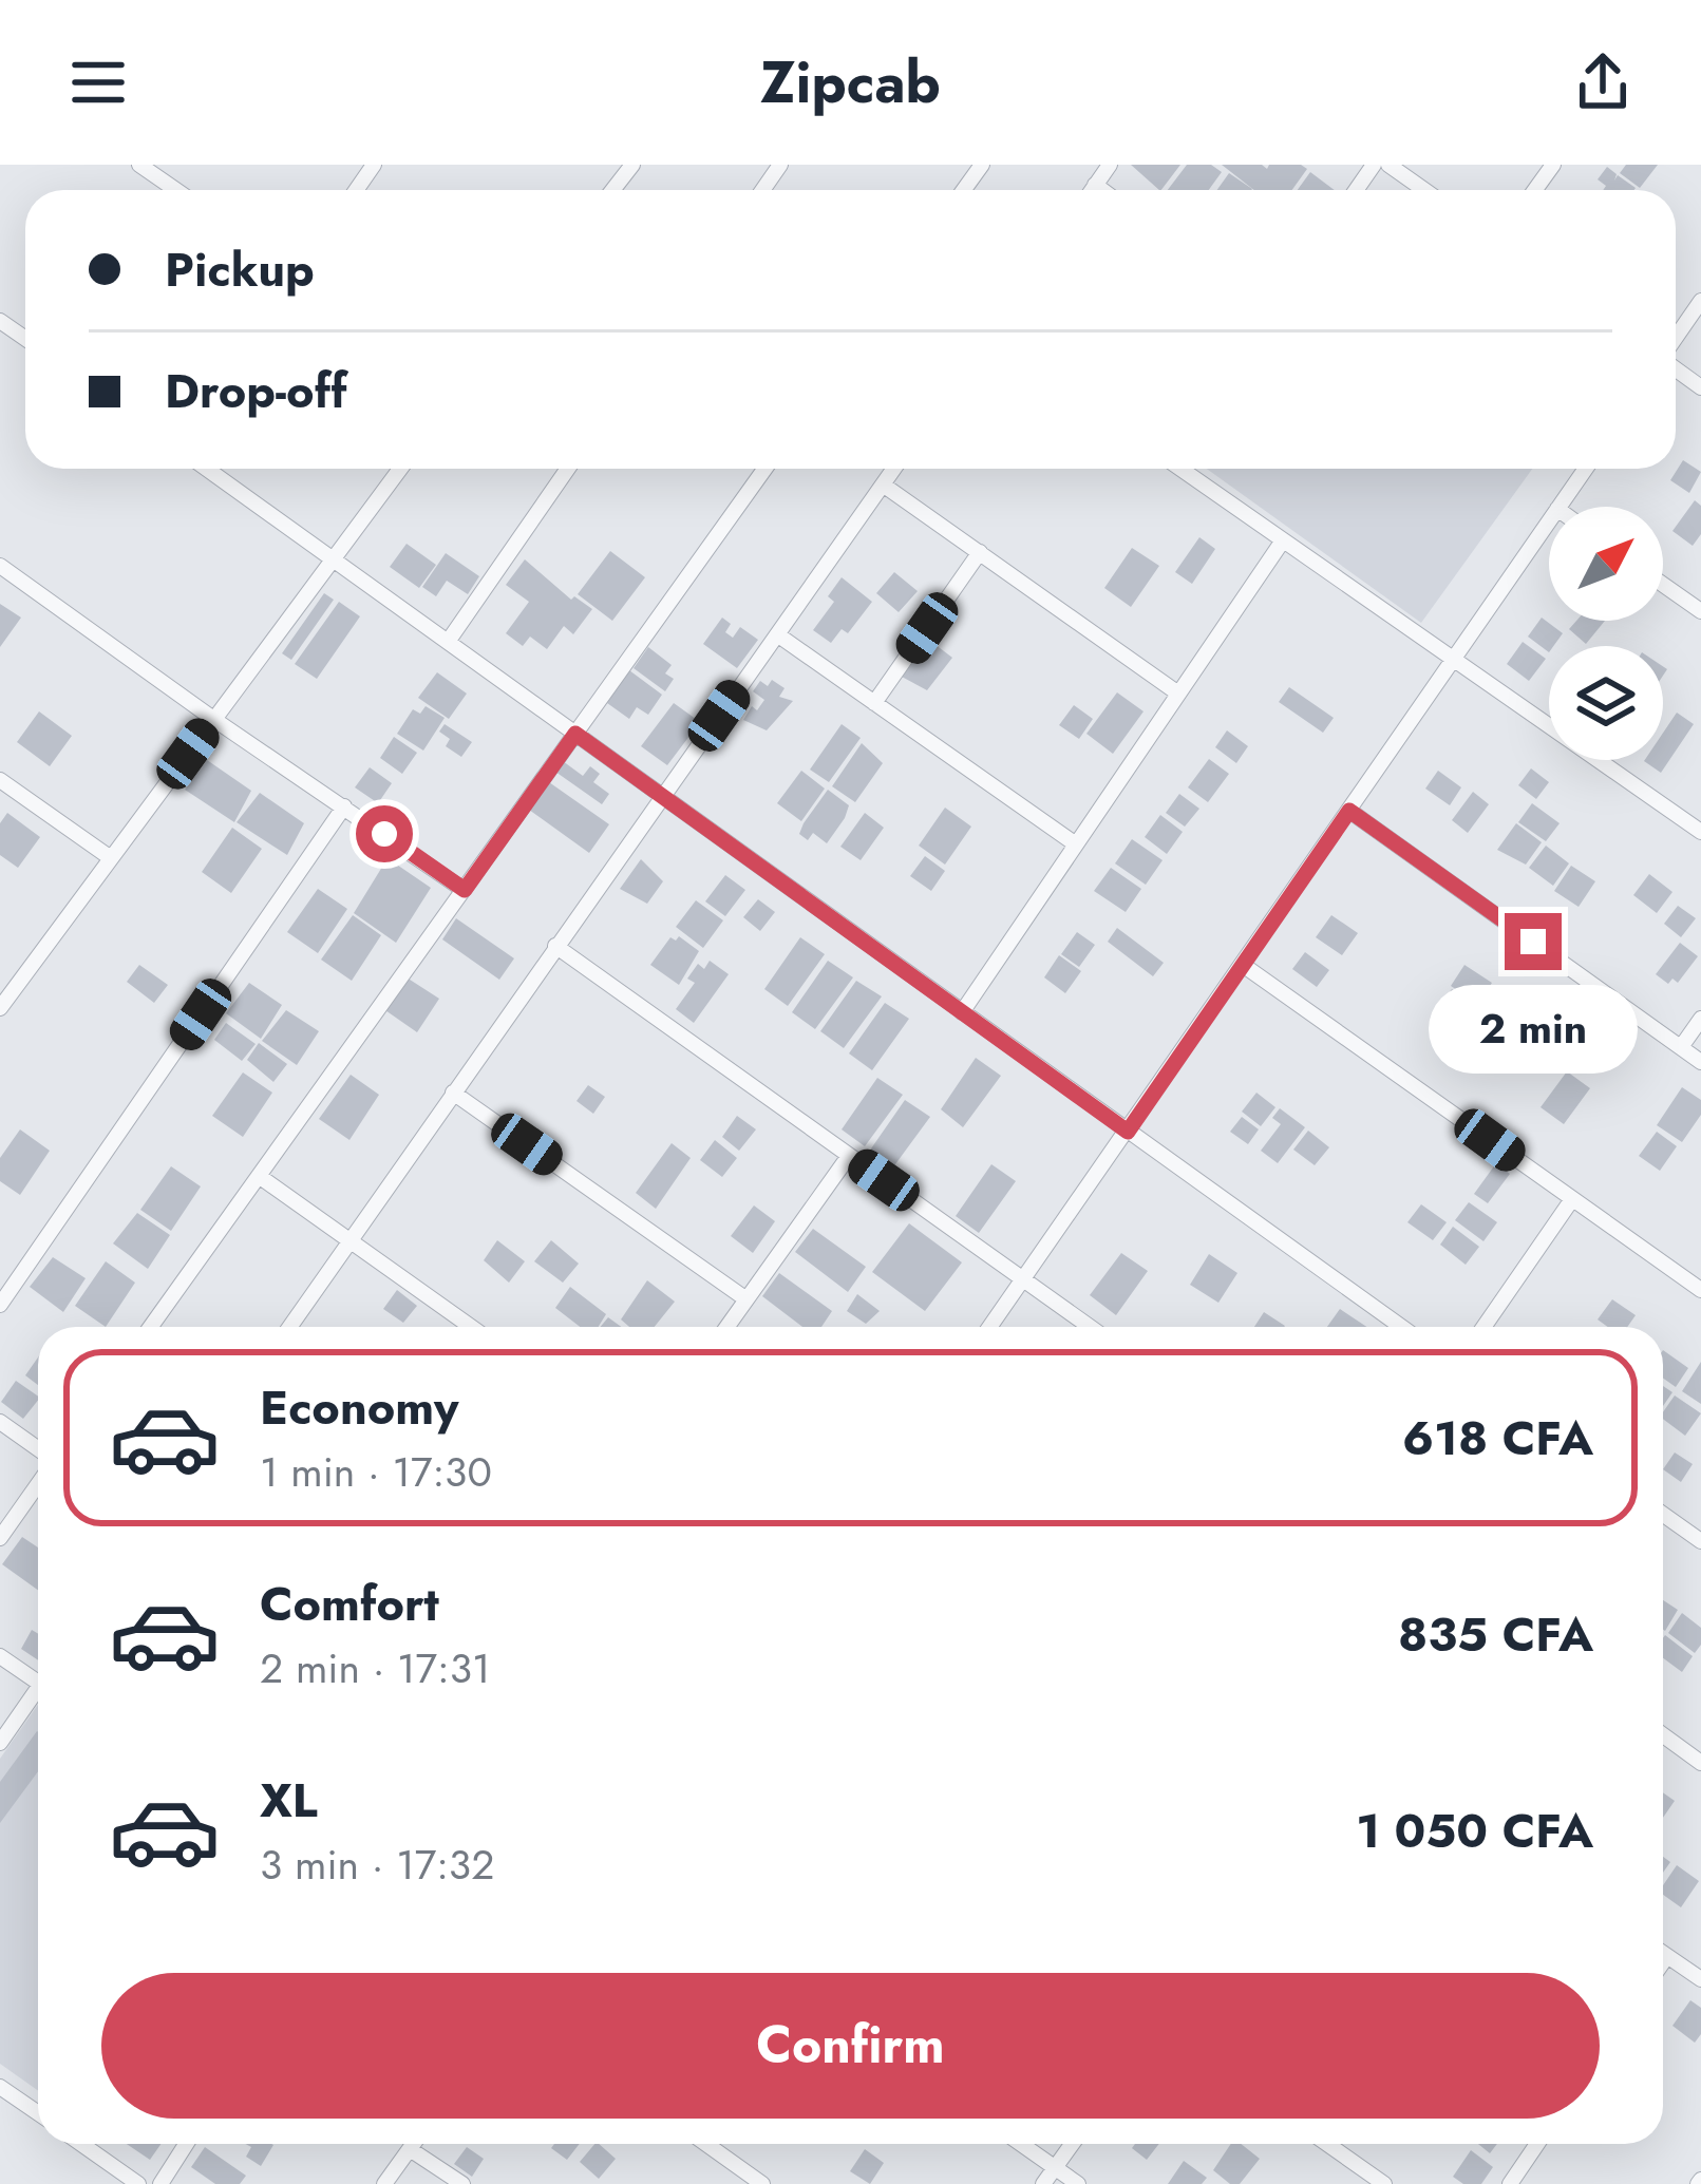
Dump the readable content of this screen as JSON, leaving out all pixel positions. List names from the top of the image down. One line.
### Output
{"north":"top right","page":{"header":"Zipcab","banner":["Pickup","Drop-off"],"bubble":"2 min","list":[{"name":"Economy","note":"1 min · 17:30","value":"618 CFA"},{"name":"Comfort","note":"2 min · 17:31","value":"835 CFA"},{"name":"XL","note":"3 min · 17:32","value":"1 050 CFA"}],"buttons":"Confirm"}}
